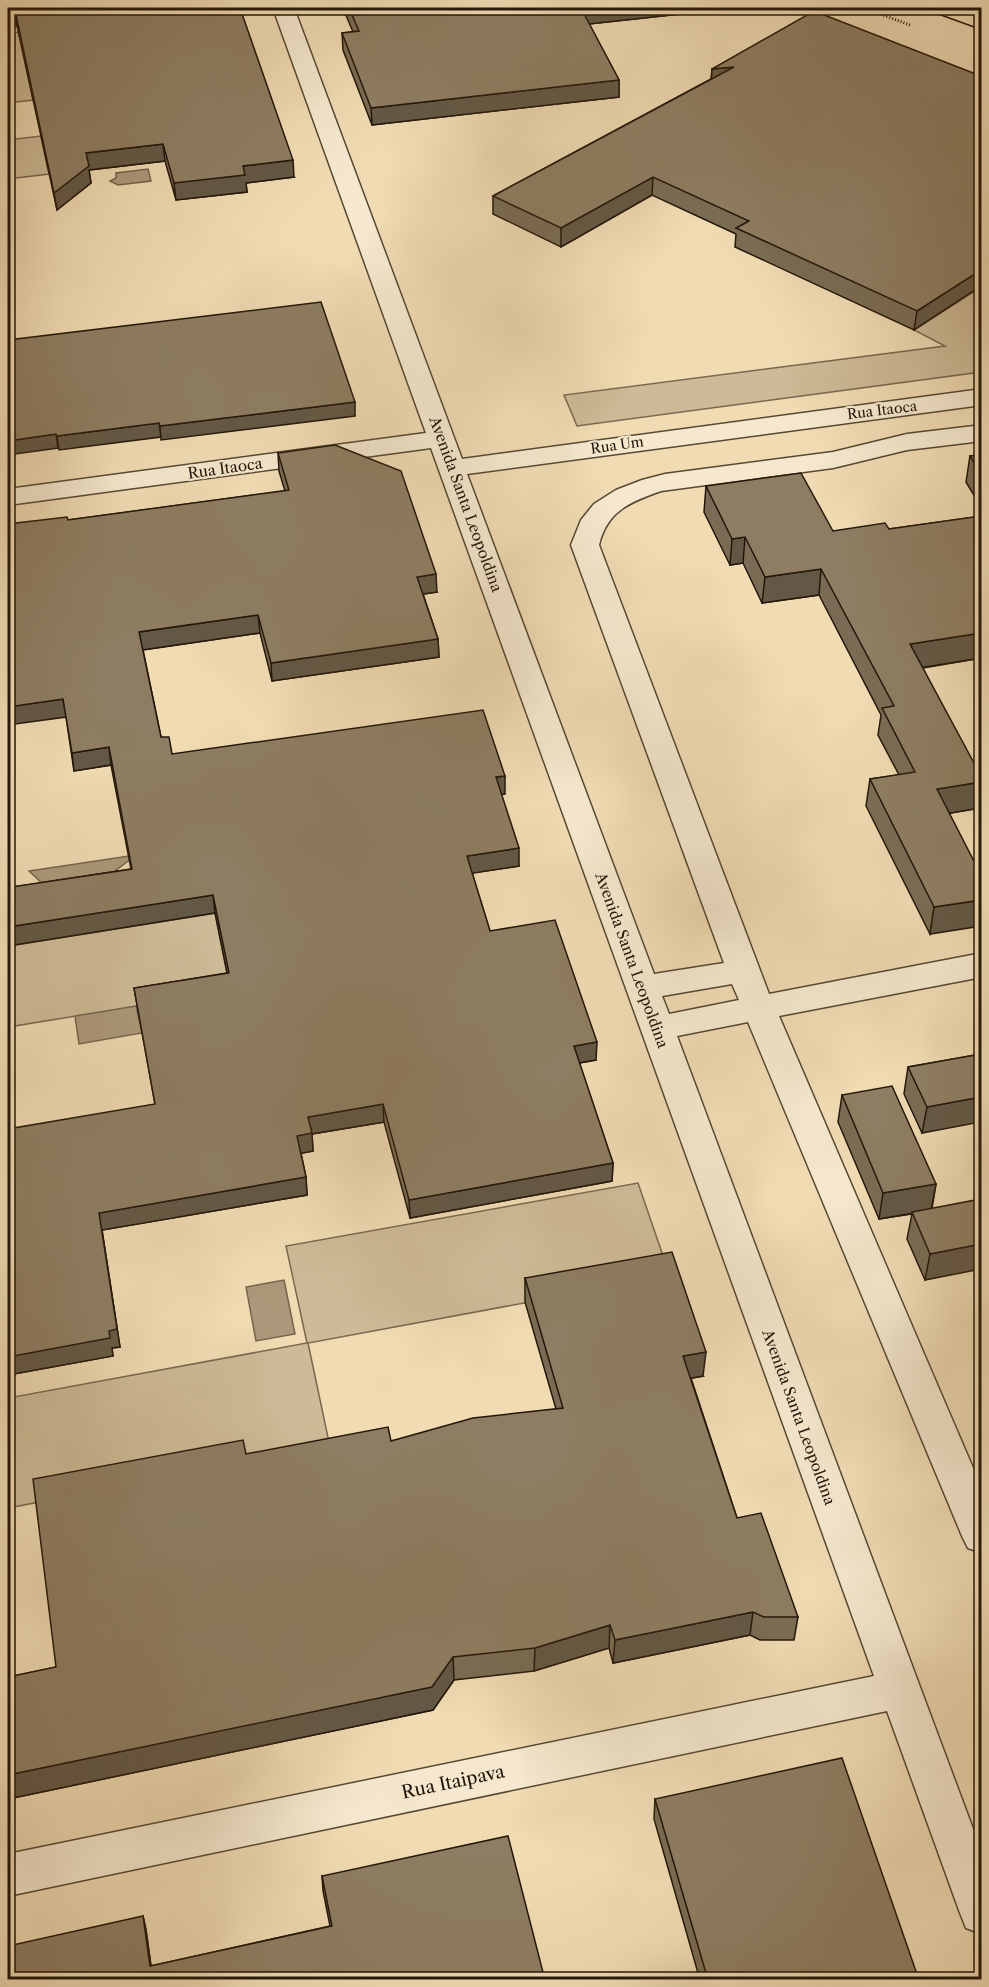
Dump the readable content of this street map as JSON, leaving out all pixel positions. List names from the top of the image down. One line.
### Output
{"streets":{"street":["Rua Itaoca","Rua Um","Avenida Santa Leopoldina","Rua Itaipava"]},"crossings":[["Rua Itaoca","Rua Um"],["Rua Itaoca","Avenida Santa Leopoldina"],["Rua Um","Avenida Santa Leopoldina"],["Avenida Santa Leopoldina","Rua Itaipava"]]}
